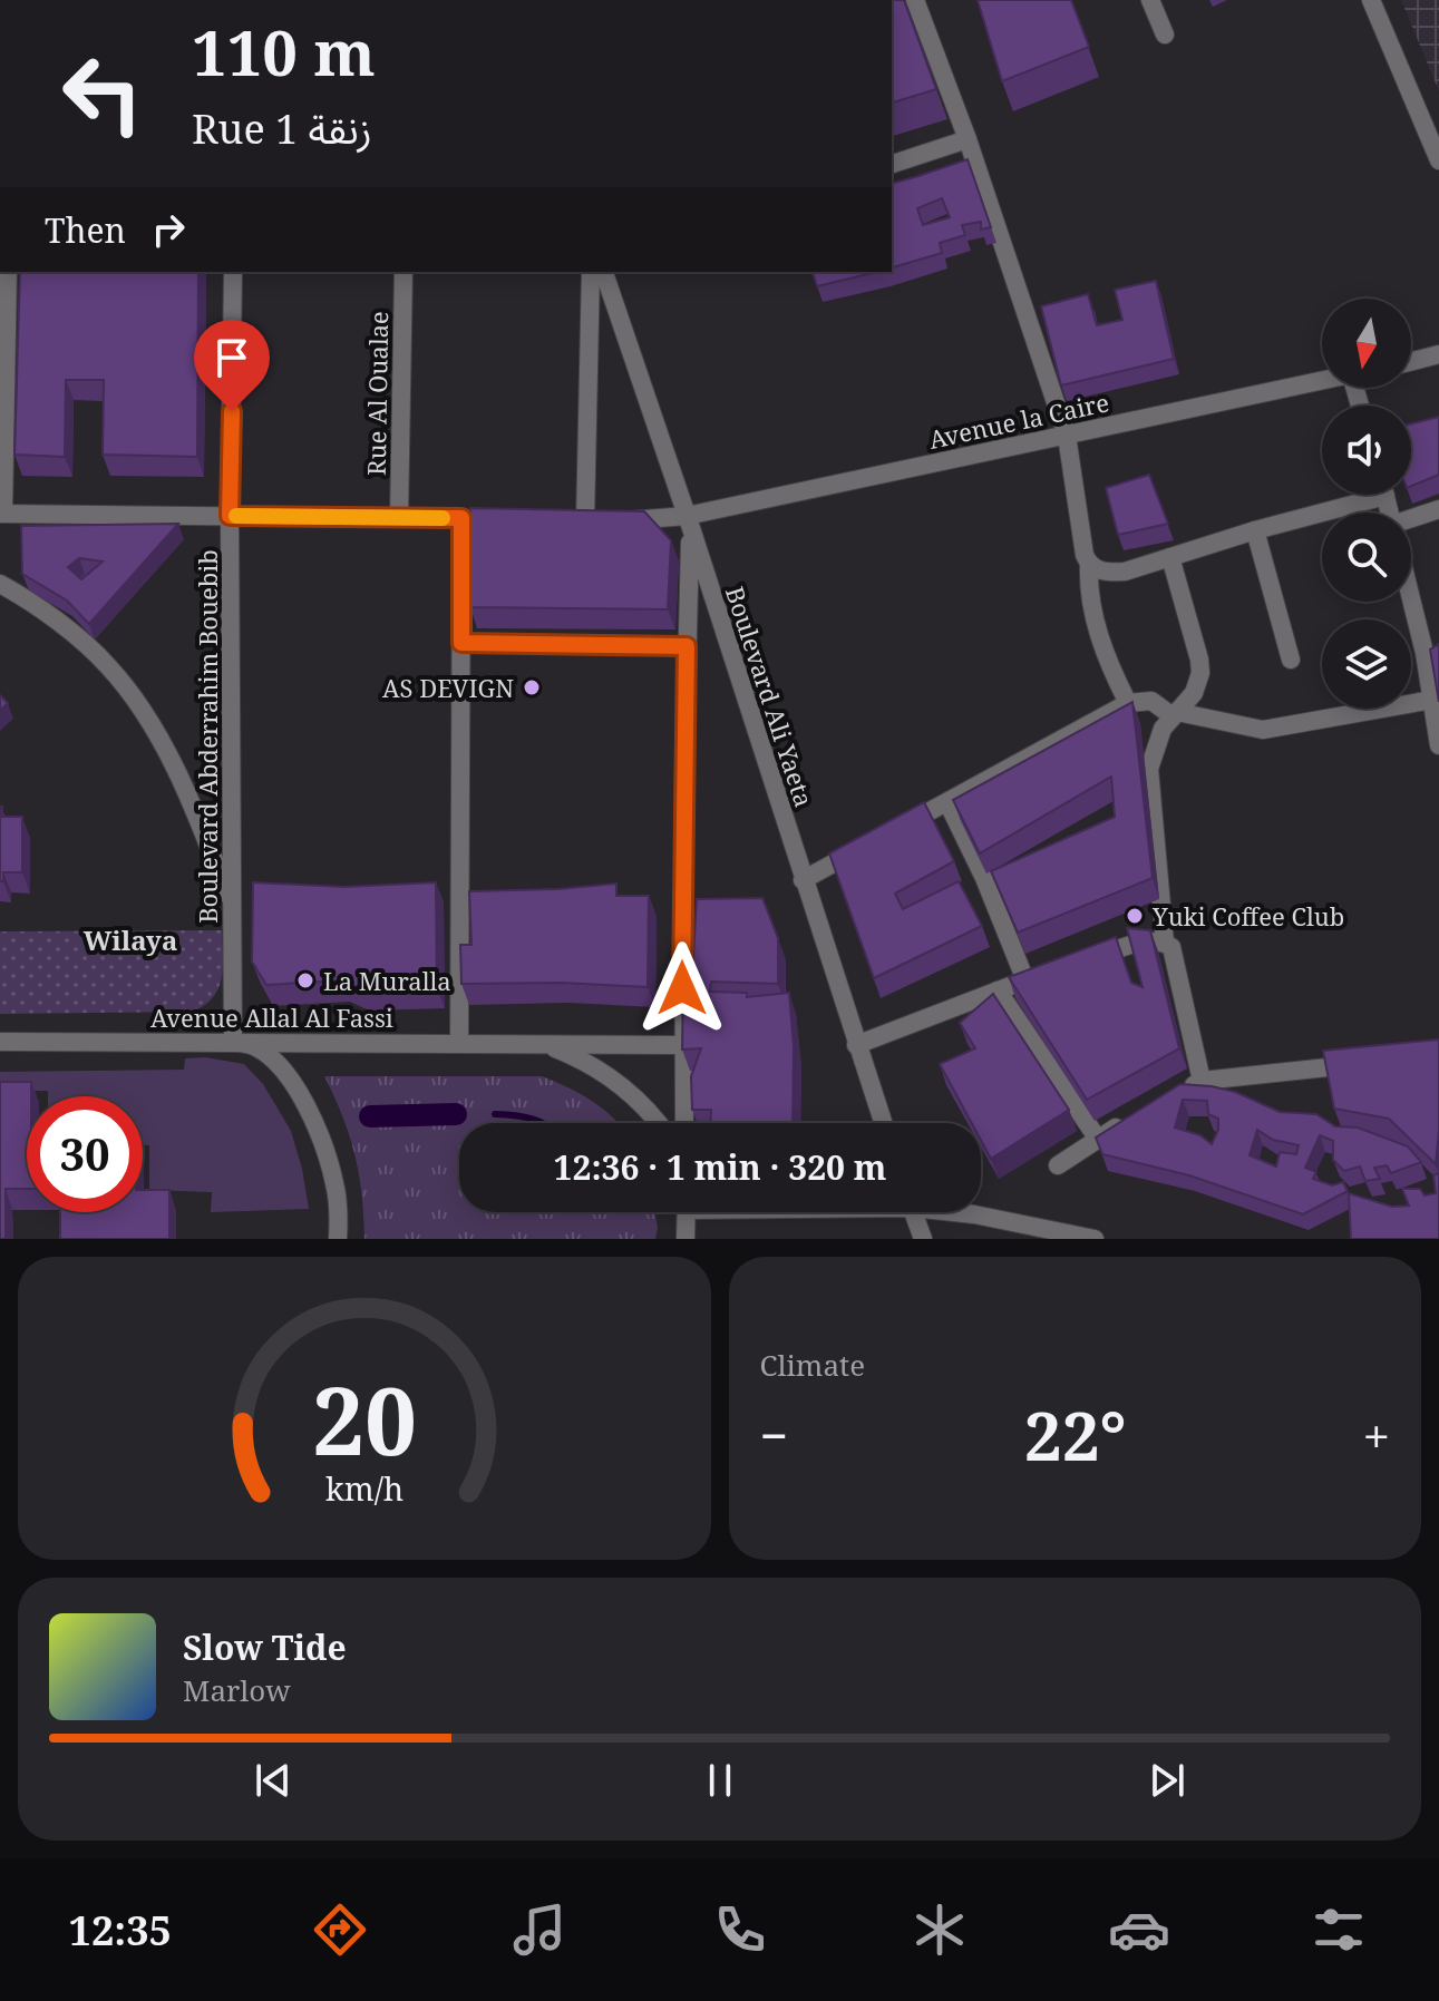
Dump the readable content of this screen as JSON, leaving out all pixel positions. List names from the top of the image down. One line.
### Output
{"streets":{"street":["Rue Al Oualae","Avenue la Caire","Boulevard Ali Yaeta","Boulevard Abderrahim Bouebib","Avenue Allal Al Fassi"]},"crossings":[["Avenue la Caire","Boulevard Ali Yaeta"],["Boulevard Abderrahim Bouebib","Avenue Allal Al Fassi"]],"districts":["Wilaya"],"places":["AS DEVIGN","Yuki Coffee Club","La Muralla"],"north":"bottom","page":{"turn":["110 m","Rue 1 زنقة"],"then":"Then","limit":"30","trip":"12:36 · 1 min · 320 m","tile":"Climate","heat":["−","22°","+"],"song":["Slow Tide","Marlow"],"tabs":"12:35","gauge":["20","km/h"]}}
